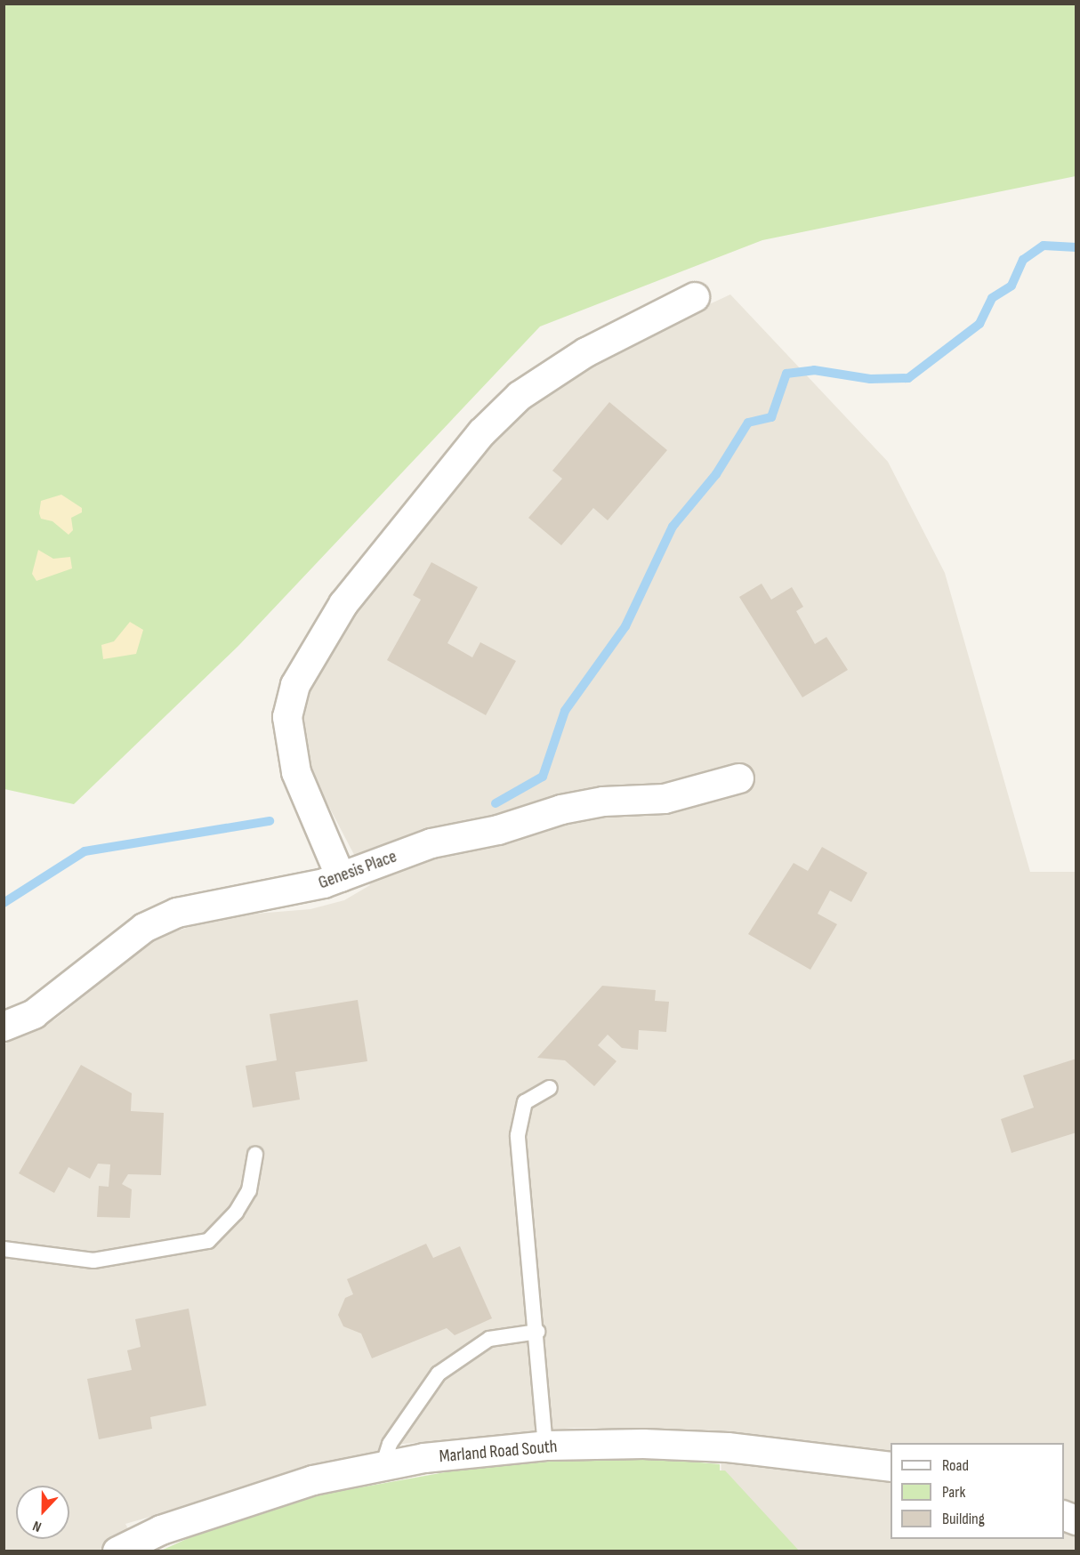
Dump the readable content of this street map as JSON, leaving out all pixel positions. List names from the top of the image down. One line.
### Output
{"streets":{"street":["Genesis Place","Marland Road South"]},"legend":["Road","Park","Building"],"north":"bottom"}
